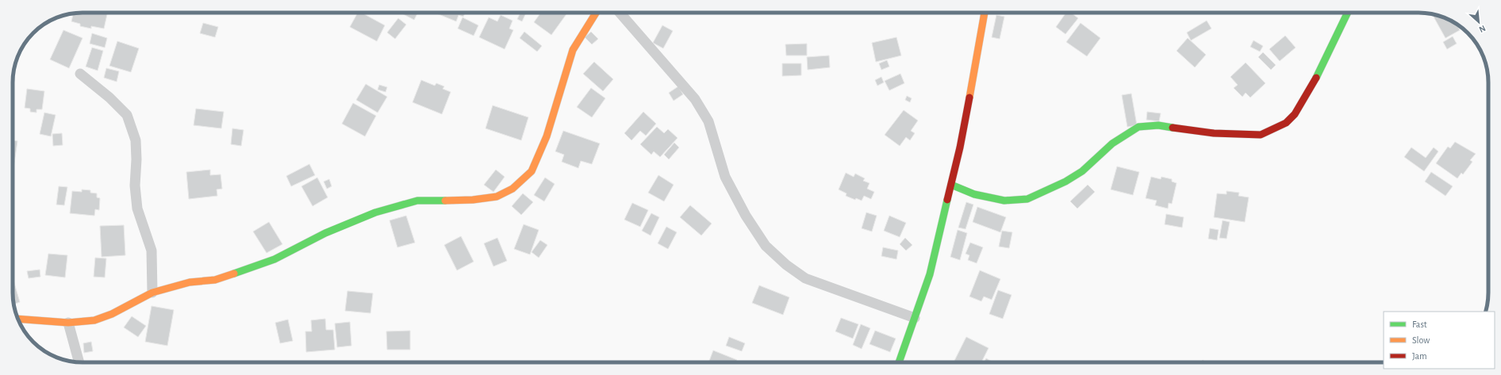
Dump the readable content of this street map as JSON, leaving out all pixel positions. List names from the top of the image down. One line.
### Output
{"legend":["Fast","Slow","Jam"],"north":"bottom right"}
